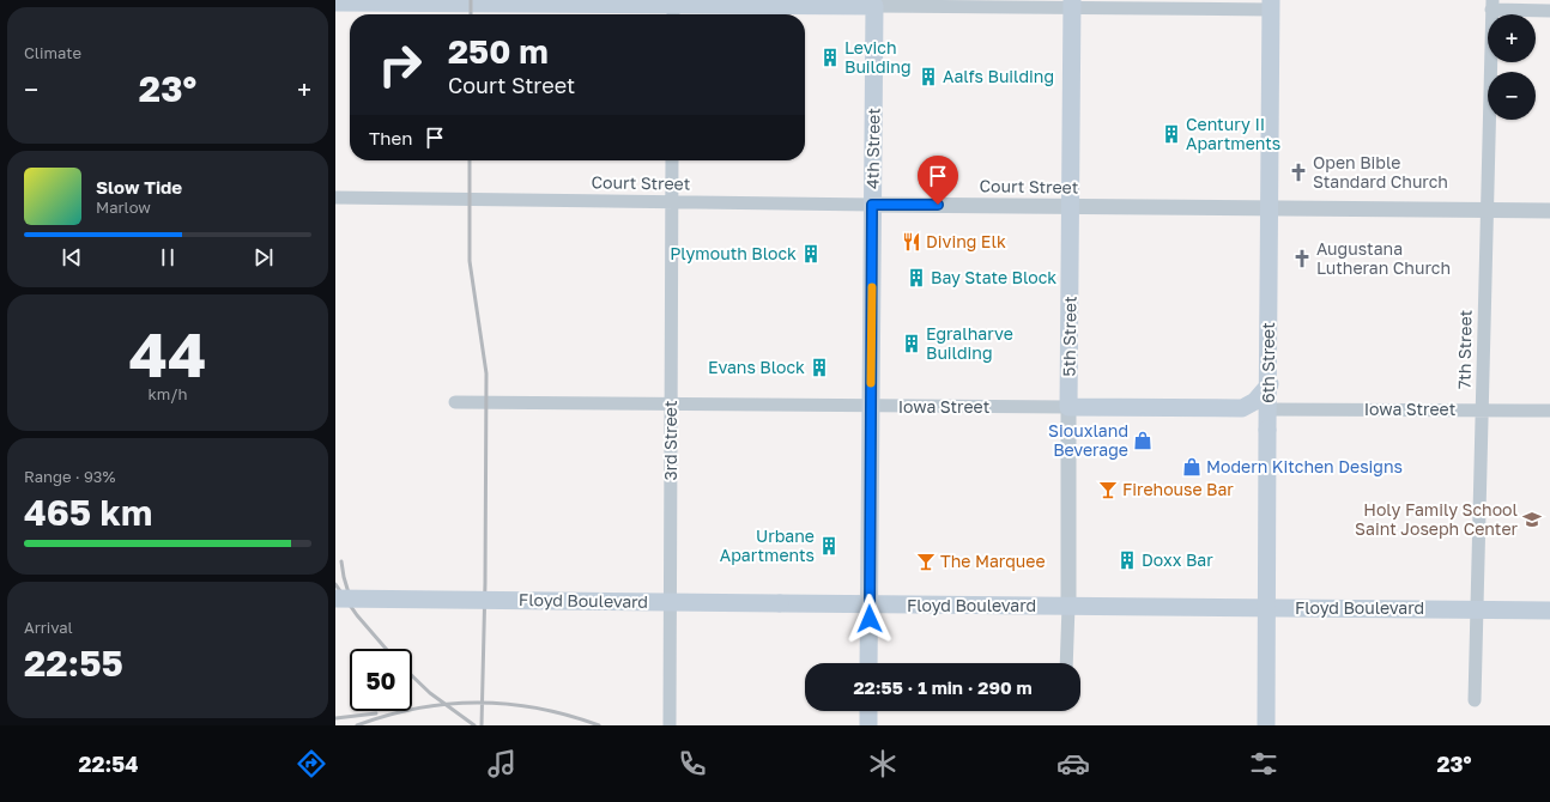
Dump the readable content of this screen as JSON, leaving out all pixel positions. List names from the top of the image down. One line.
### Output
{"streets":{"main road":["4th Street","5th Street","6th Street","Iowa Street","Floyd Boulevard"],"street":["Court Street","7th Street","3rd Street"]},"crossings":[["4th Street","Court Street"],["4th Street","Iowa Street"],["4th Street","Floyd Boulevard"],["Court Street","5th Street"],["Court Street","7th Street"],["Court Street","6th Street"],["Court Street","3rd Street"],["5th Street","Iowa Street"],["5th Street","Floyd Boulevard"],["7th Street","Iowa Street"],["7th Street","Floyd Boulevard"],["6th Street","Iowa Street"],["Iowa Street","3rd Street"]],"places":{"building":["Levich Building","Aalfs Building","Century II Apartments","Plymouth Block","Bay State Block","Egralharve Building","Evans Block","Urbane Apartments","Doxx Bar"],"church":["Open Bible Standard Church","Augustana Lutheran Church"],"restaurant":["Diving Elk"],"shop":["Siouxland Beverage","Modern Kitchen Designs"],"bar":["Firehouse Bar","The Marquee"],"school or university":["Holy Family School Saint Joseph Center"]},"page":{"tile":["Climate",["44","km/h"],["Range · 93%","465 km"],["Arrival","22:55"]],"map_buttons":["+","−"],"turn":["250 m","Court Street"],"heat":["−","23°","+"],"then":"Then","song":["Slow Tide","Marlow"],"limit":"50","trip":"22:55 · 1 min · 290 m","tabs":["22:54","23°"]}}
